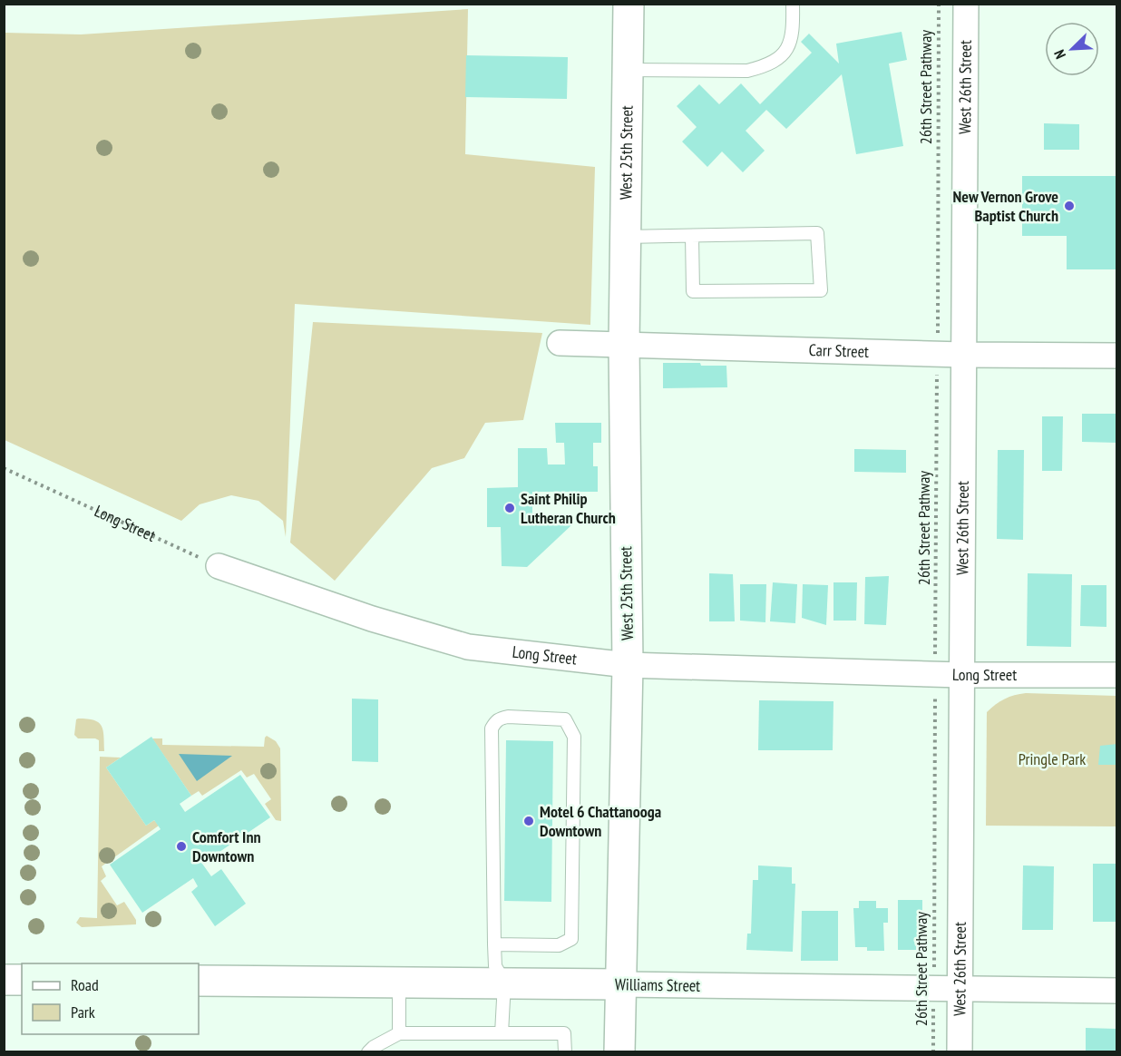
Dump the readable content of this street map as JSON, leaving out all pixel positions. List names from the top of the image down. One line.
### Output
{"streets":{"street":["West 26th Street","West 25th Street","Carr Street","Long Street","Williams Street"],"path":["26th Street Pathway"]},"crossings":[["26th Street Pathway","Carr Street"],["26th Street Pathway","Long Street"],["26th Street Pathway","Williams Street"],["West 26th Street","Carr Street"],["West 26th Street","Long Street"],["West 26th Street","Williams Street"],["West 25th Street","Carr Street"],["West 25th Street","Long Street"],["West 25th Street","Williams Street"]],"parks":["Pringle Park"],"places":["New Vernon Grove Baptist Church","Saint Philip Lutheran Church","Motel 6 Chattanooga Downtown","Comfort Inn Downtown"],"legend":["Road","Park"],"north":"bottom left"}
